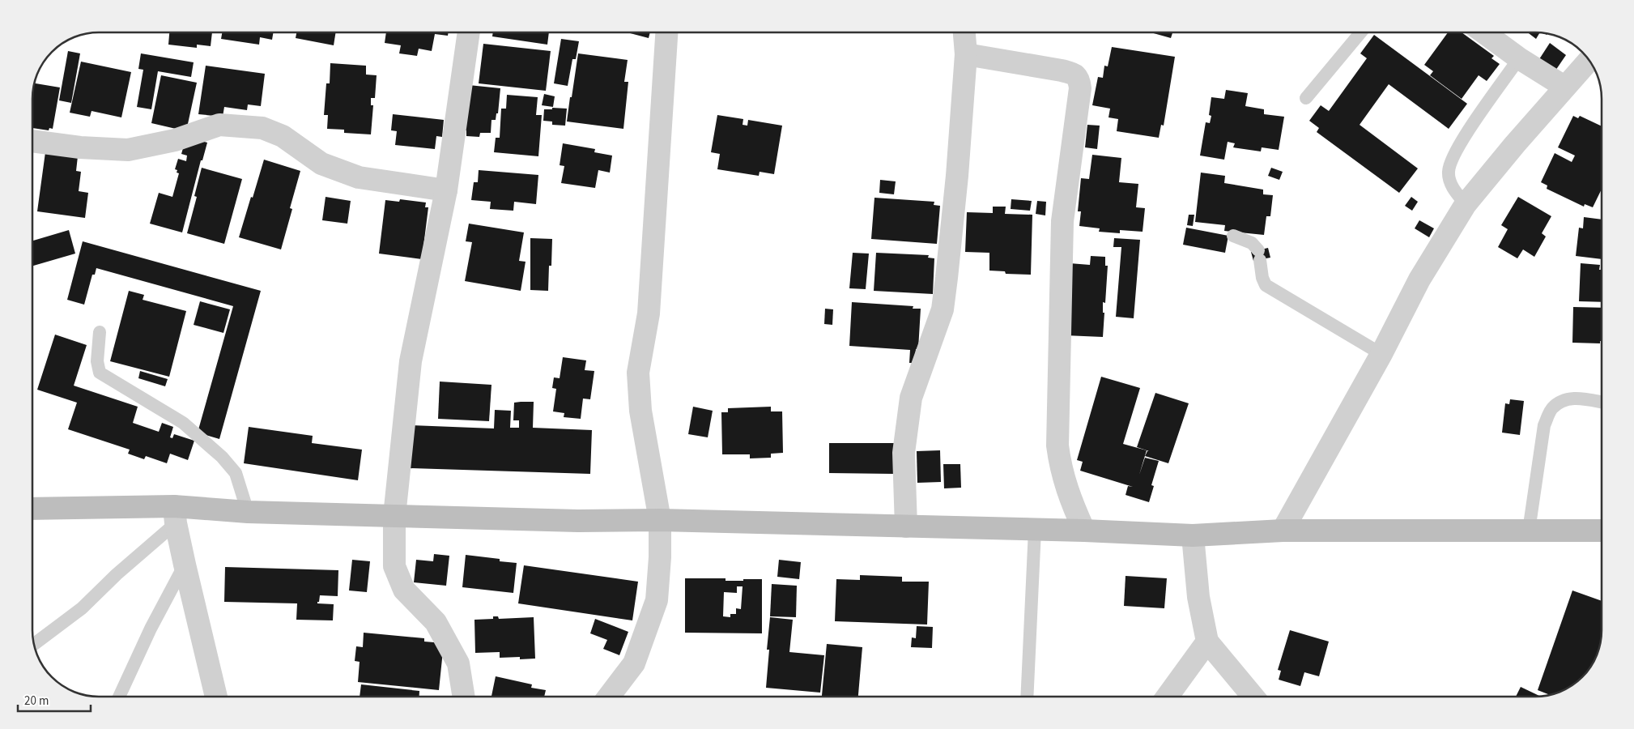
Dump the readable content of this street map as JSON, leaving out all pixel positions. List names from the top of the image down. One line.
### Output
{"scale_bar":"20 m"}
